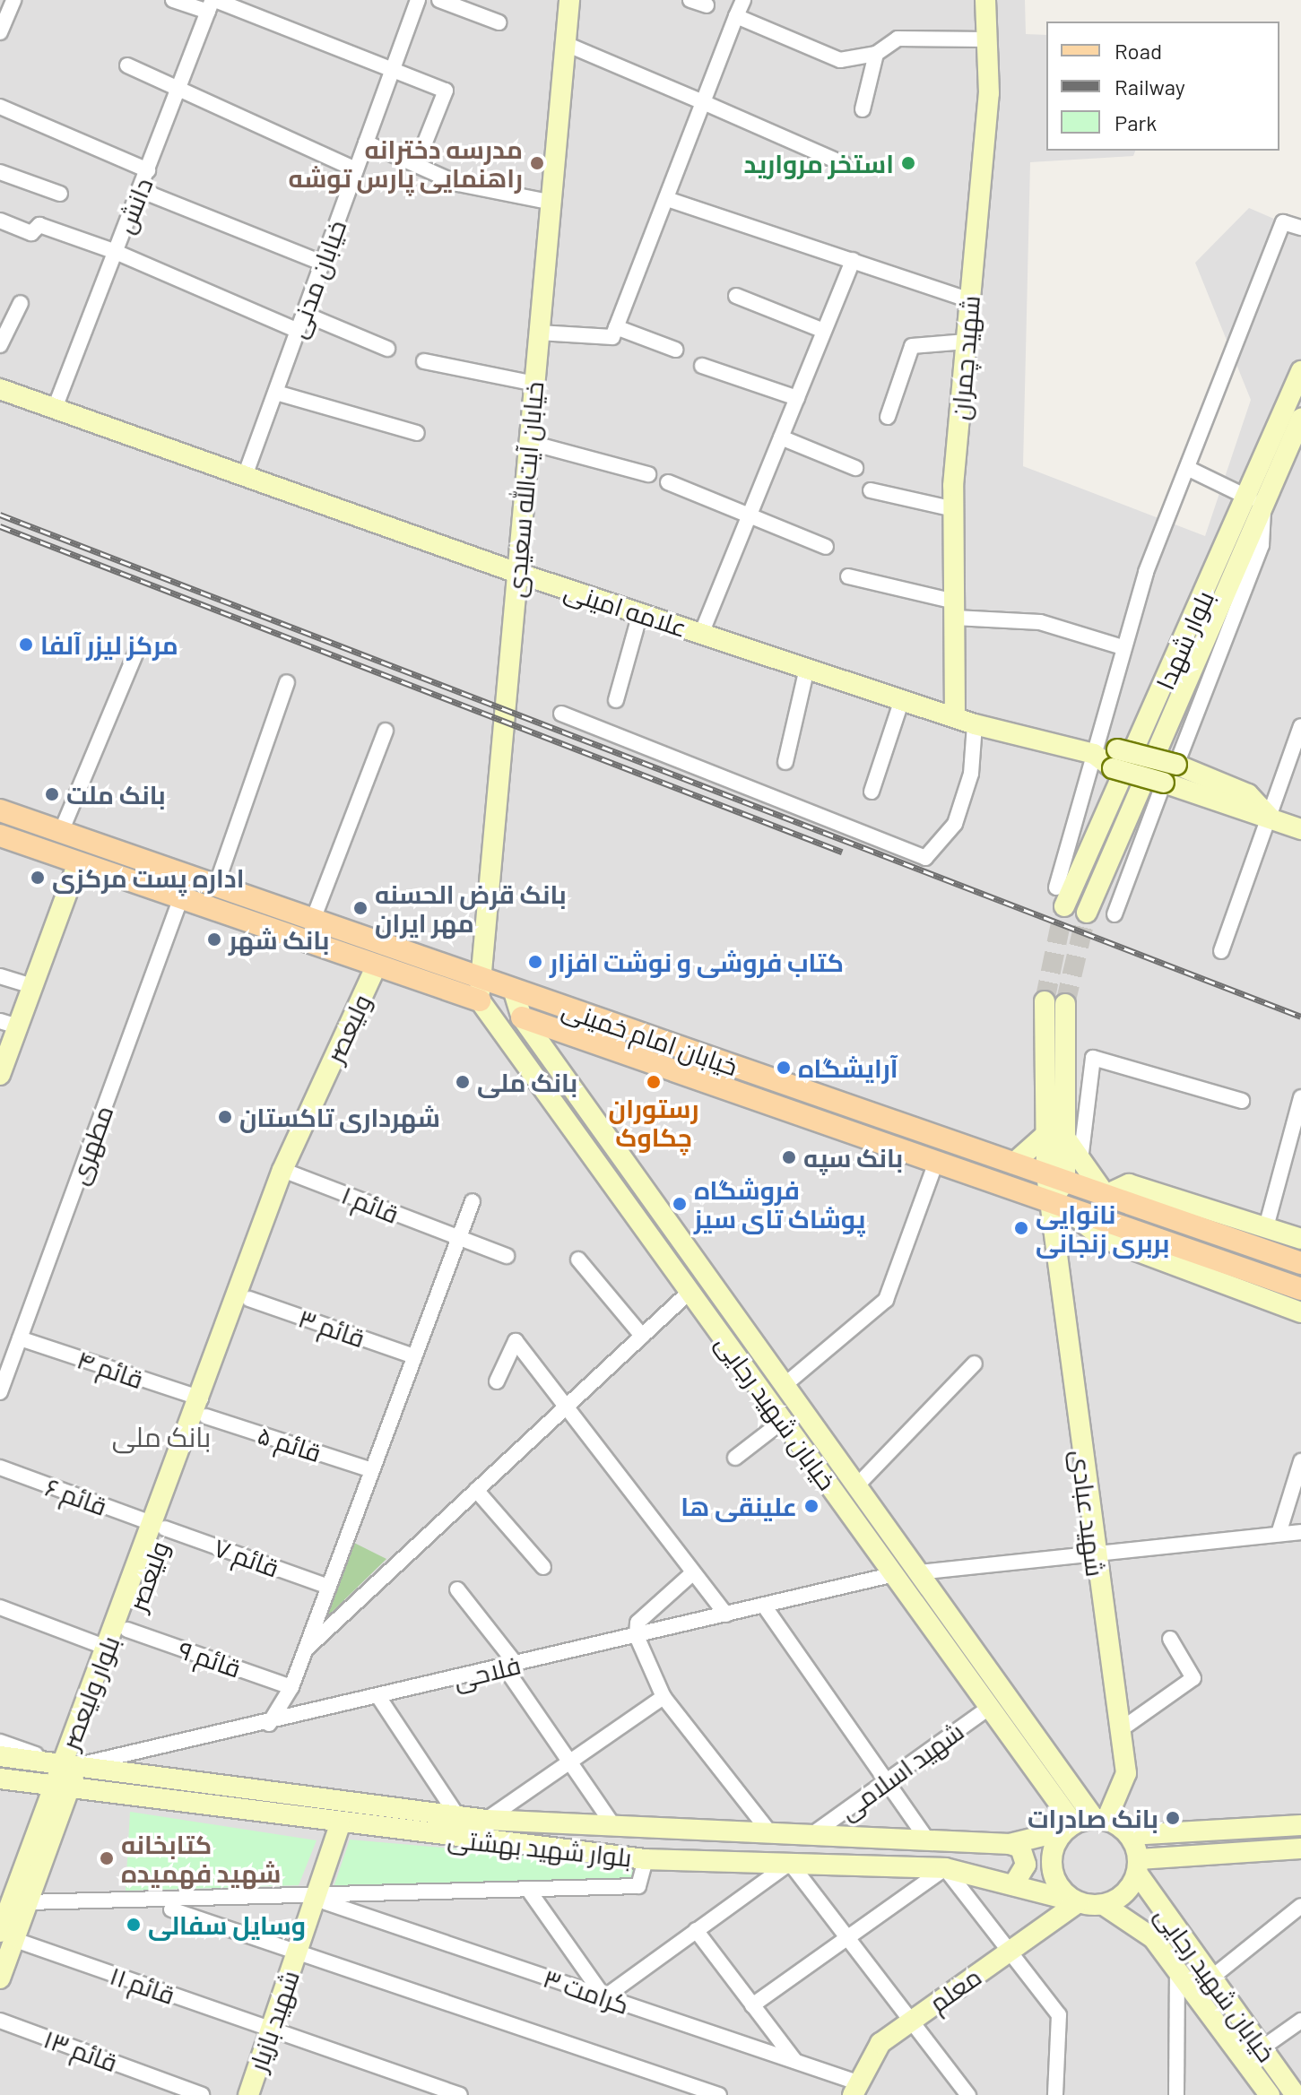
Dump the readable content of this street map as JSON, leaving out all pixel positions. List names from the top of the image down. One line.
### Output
{"streets":{"main road":["خیابان امام خمینی"],"street":["دانش","خیابان مدنی","شهید چمران","خیابان آیت‌الله سعیدی","علامه امینی","بلوار شهدا","ولیعصر","مطهری","قائم ۱","قائم ۳","قائم ۴","خیابان شهید رجایی","قائم ۵","قائم ۶","شهید عبادی","قائم ۷","قائم ۹","فلاحی","بلوار ولیعصر","شهید اسلامی","بلوار شهید بهشتی","قائم ۱۱","معلم","کرامت ۳","شهید بازیار","قائم ۱۳"]},"crossings":[["دانش","علامه امینی"],["خیابان مدنی","علامه امینی"],["شهید چمران","علامه امینی"],["خیابان آیت‌الله سعیدی","علامه امینی"],["خیابان آیت‌الله سعیدی","خیابان امام خمینی"],["خیابان آیت‌الله سعیدی","خیابان شهید رجایی"],["ولیعصر","خیابان امام خمینی"],["ولیعصر","قائم ۱"],["ولیعصر","قائم ۳"],["ولیعصر","قائم ۴"],["ولیعصر","قائم ۵"],["ولیعصر","قائم ۶"],["ولیعصر","قائم ۷"],["ولیعصر","قائم ۹"],["ولیعصر","فلاحی"],["ولیعصر","بلوار ولیعصر"],["ولیعصر","بلوار شهید بهشتی"],["خیابان امام خمینی","مطهری"],["خیابان امام خمینی","خیابان شهید رجایی"],["خیابان امام خمینی","شهید عبادی"],["مطهری","قائم ۴"],["قائم ۱","بلوار ولیعصر"],["قائم ۴","قائم ۵"],["قائم ۴","بلوار ولیعصر"],["خیابان شهید رجایی","شهید عبادی"],["خیابان شهید رجایی","فلاحی"],["خیابان شهید رجایی","شهید اسلامی"],["خیابان شهید رجایی","بلوار شهید بهشتی"],["خیابان شهید رجایی","معلم"],["قائم ۵","بلوار ولیعصر"],["قائم ۶","قائم ۷"],["قائم ۶","بلوار ولیعصر"],["شهید عبادی","بلوار شهید بهشتی"],["شهید عبادی","معلم"],["قائم ۷","بلوار ولیعصر"],["فلاحی","بلوار ولیعصر"],["فلاحی","بلوار شهید بهشتی"],["بلوار ولیعصر","بلوار شهید بهشتی"],["بلوار ولیعصر","قائم ۱۱"],["شهید اسلامی","بلوار شهید بهشتی"],["بلوار شهید بهشتی","معلم"],["بلوار شهید بهشتی","شهید بازیار"],["قائم ۱۱","شهید بازیار"],["معلم","کرامت ۳"],["کرامت ۳","شهید بازیار"]],"districts":["بانک ملی"],"places":["مدرسه دخترانه راهنمایی پارس توشه","استخر مروارید","مرکز لیزر آلفا","بانک ملت","اداره پست مرکزی","بانک قرض الحسنه مهر ایران","بانک شهر","کتاب فروشی و نوشت افزار","آرایشگاه","بانک ملی","رستوران چکاوک","شهرداری تاکستان","بانک سپه","فروشگاه پوشاک تای سیز","نانوایی بربری زنجانی","علینقی ها","بانک صادرات","کتابخانه شهید فهمیده","وسایل سفالی"],"legend":["Road","Railway","Park"]}
